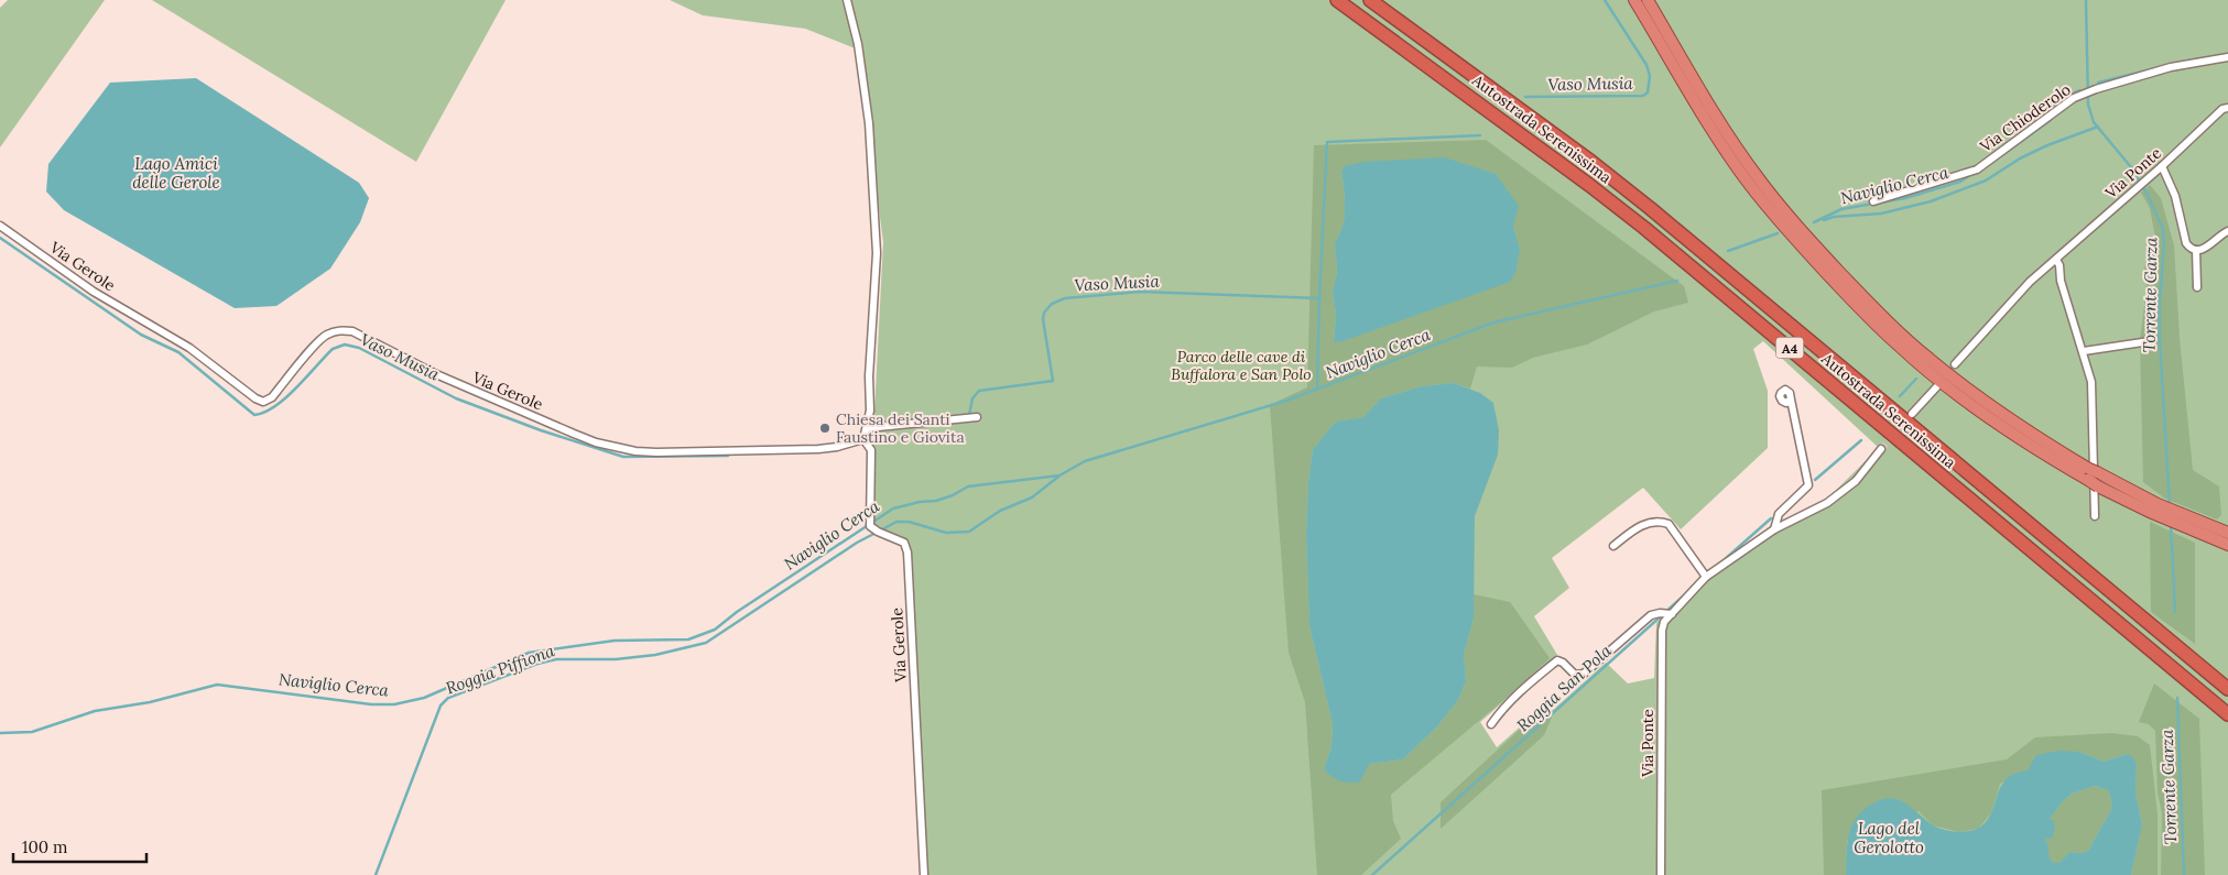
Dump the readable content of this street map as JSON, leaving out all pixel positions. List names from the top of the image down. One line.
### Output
{"streets":{"highway":["Autostrada Serenissima","A4"],"street":["Via Chioderolo","Via Ponte","Via Gerole"]},"water":["Vaso Musia","Lago Amici delle Gerole","Naviglio Cerca","Torrente Garza","Roggia Piffiona","Roggia San Pola","Lago del Gerolotto"],"parks":["Parco delle cave di Buffalora e San Polo"],"places":["Chiesa dei Santi Faustino e Giovita"],"scale_bar":"100 m"}
